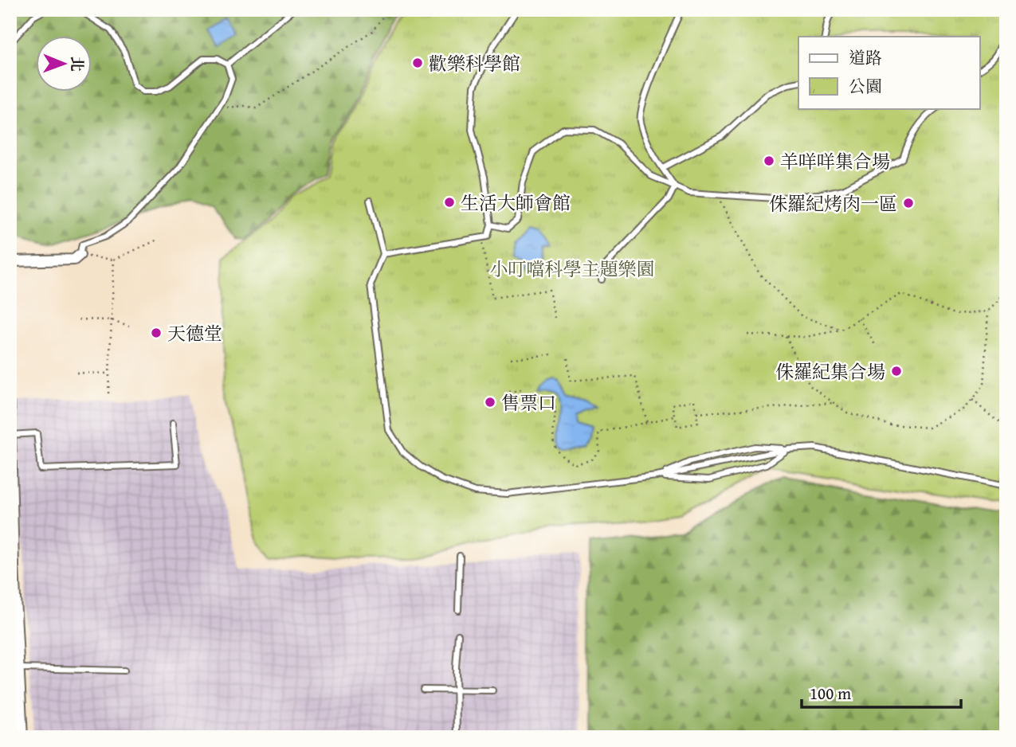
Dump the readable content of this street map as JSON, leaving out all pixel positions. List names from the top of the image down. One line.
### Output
{"parks":["小叮噹科學主題樂園"],"places":["歡樂科學館","羊咩咩集合場","生活大師會館","侏羅紀烤肉一區","天德堂","侏羅紀集合場","售票口"],"legend":["道路","公園"],"scale_bar":"100 m","north":"right"}
